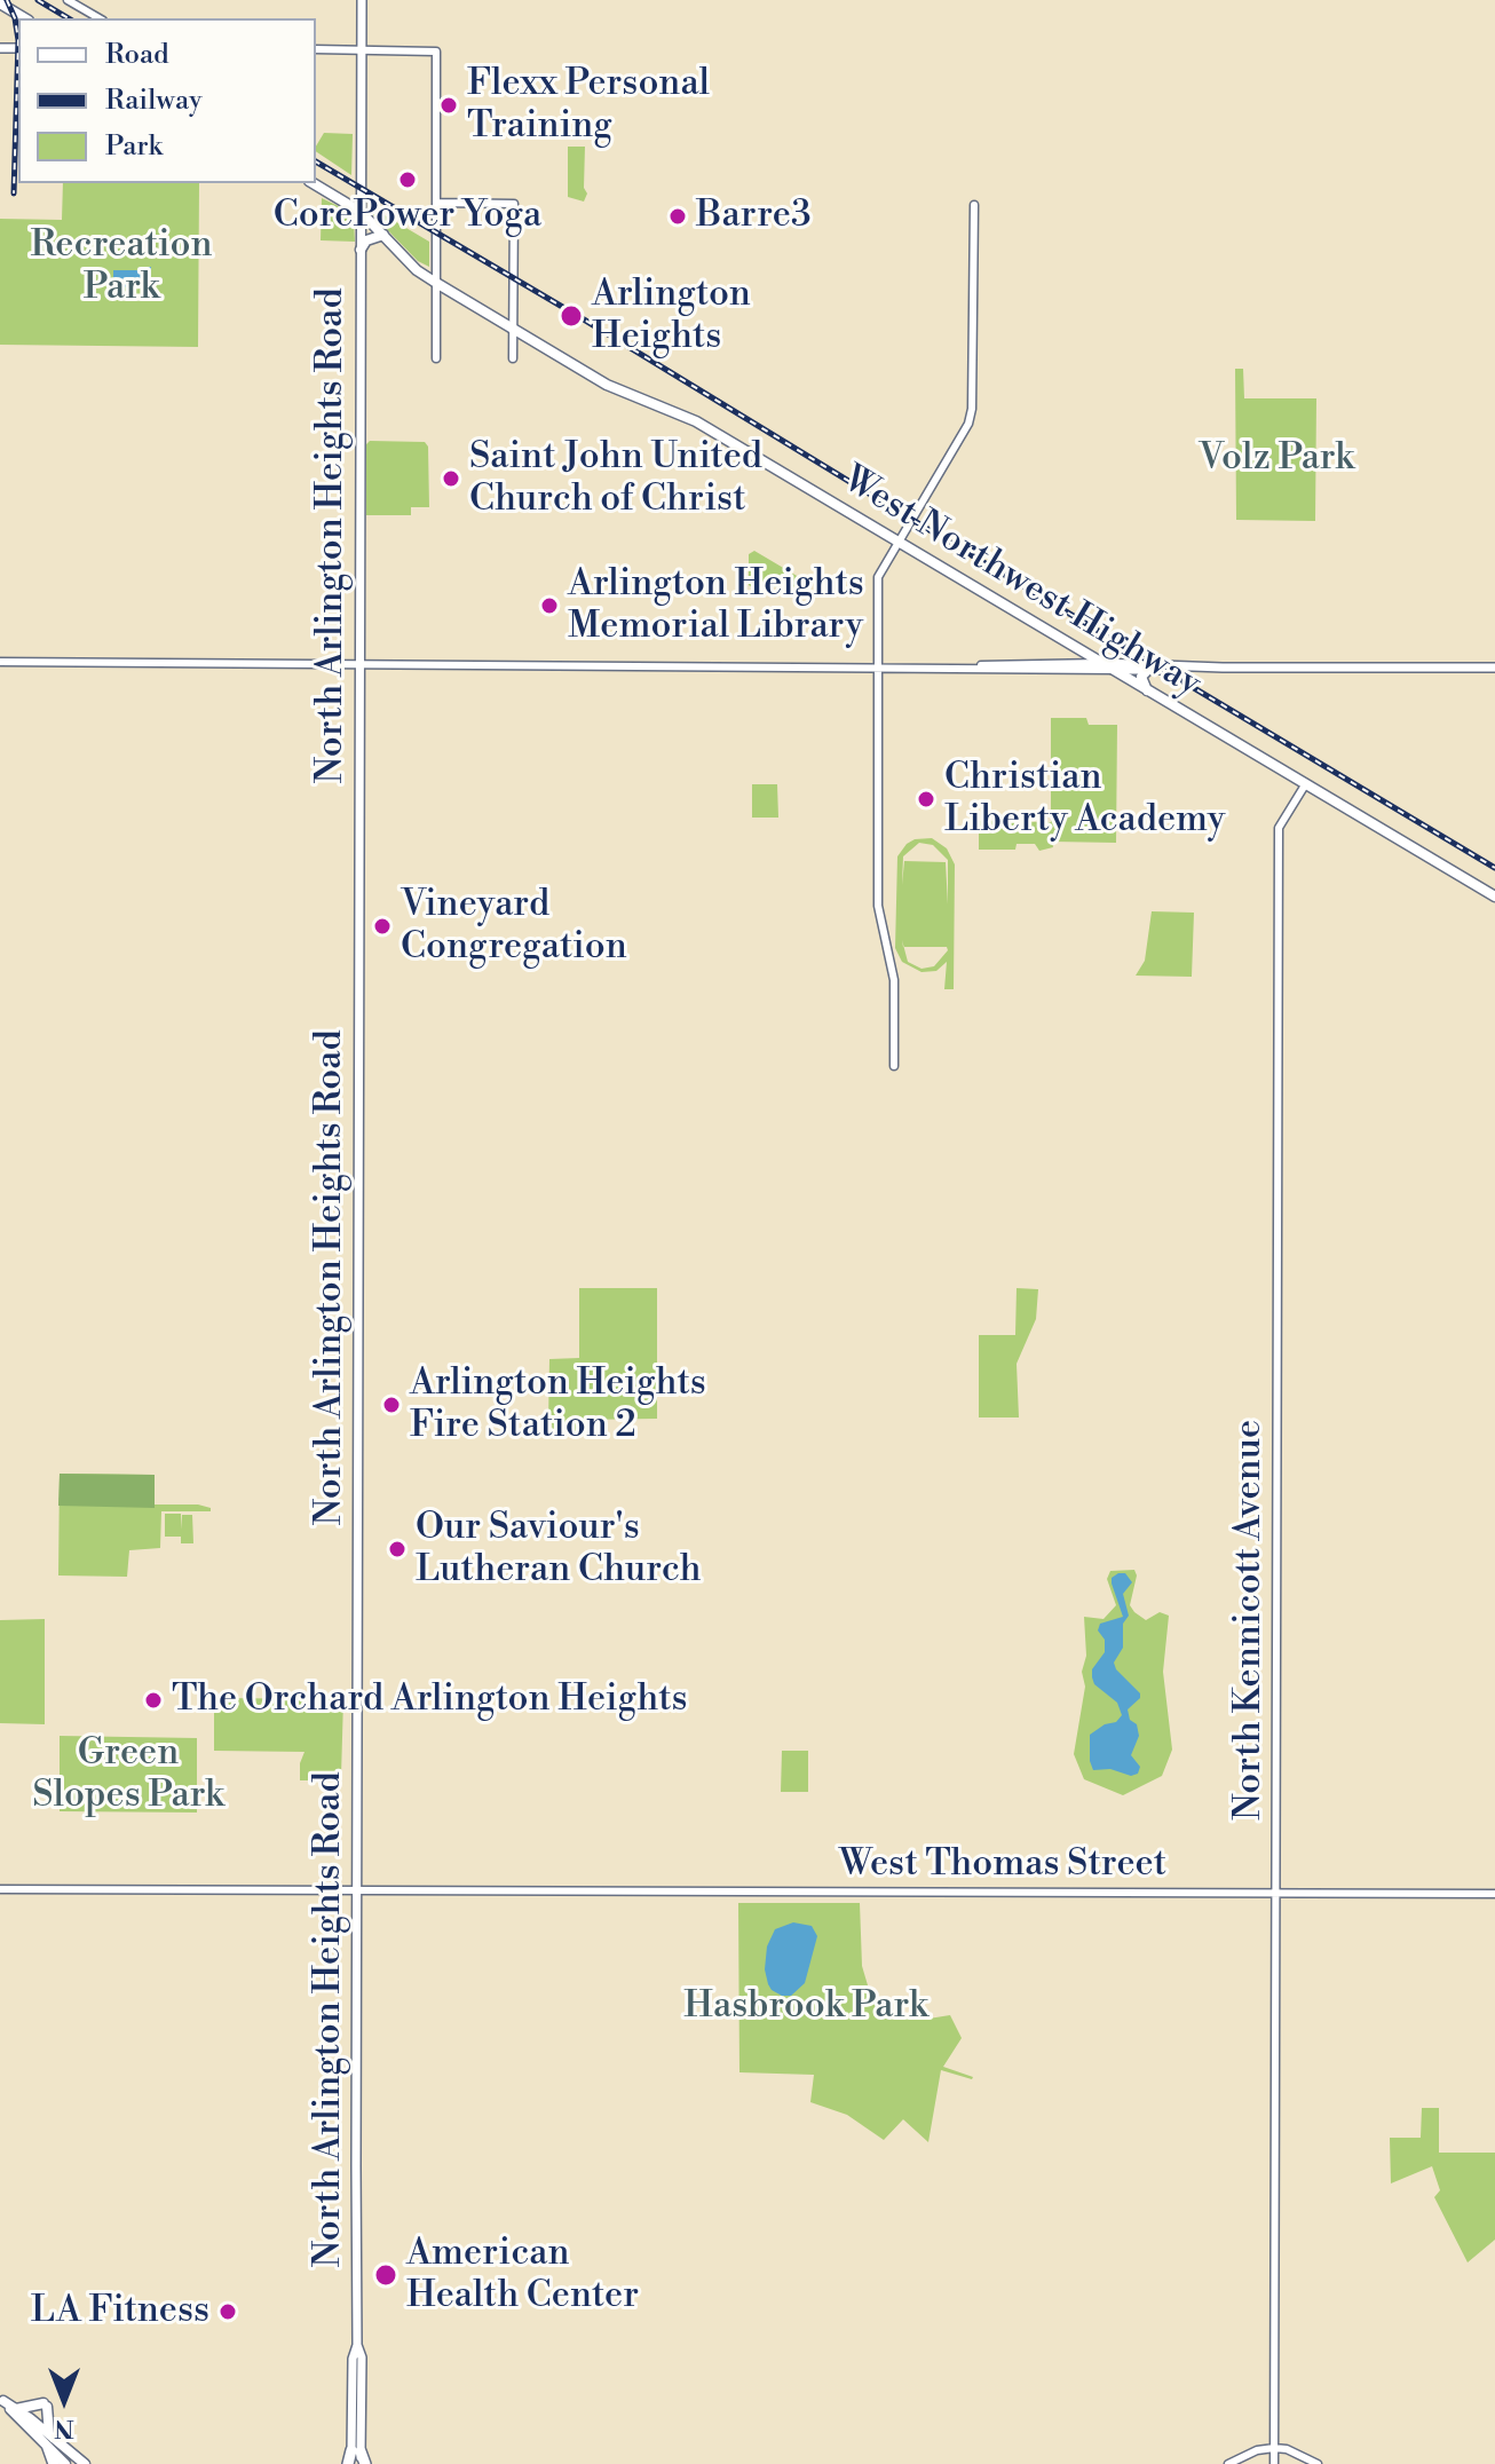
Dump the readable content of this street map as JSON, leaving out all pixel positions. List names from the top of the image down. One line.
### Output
{"streets":{"main road":["North Arlington Heights Road","West Northwest Highway"],"street":["North Kennicott Avenue","West Thomas Street"]},"crossings":[["North Arlington Heights Road","West Northwest Highway"],["North Arlington Heights Road","West Thomas Street"],["West Northwest Highway","North Kennicott Avenue"],["North Kennicott Avenue","West Thomas Street"]],"parks":["Recreation Park","Volz Park","Green Slopes Park","Hasbrook Park"],"places":["Flexx Personal Training","CorePower Yoga","Barre3","Arlington Heights","Saint John United Church of Christ","Arlington Heights Memorial Library","Christian Liberty Academy","Vineyard Congregation","Arlington Heights Fire Station 2","Our Saviour's Lutheran Church","The Orchard Arlington Heights","American Health Center","LA Fitness"],"legend":["Road","Railway","Park"],"north":"bottom"}
